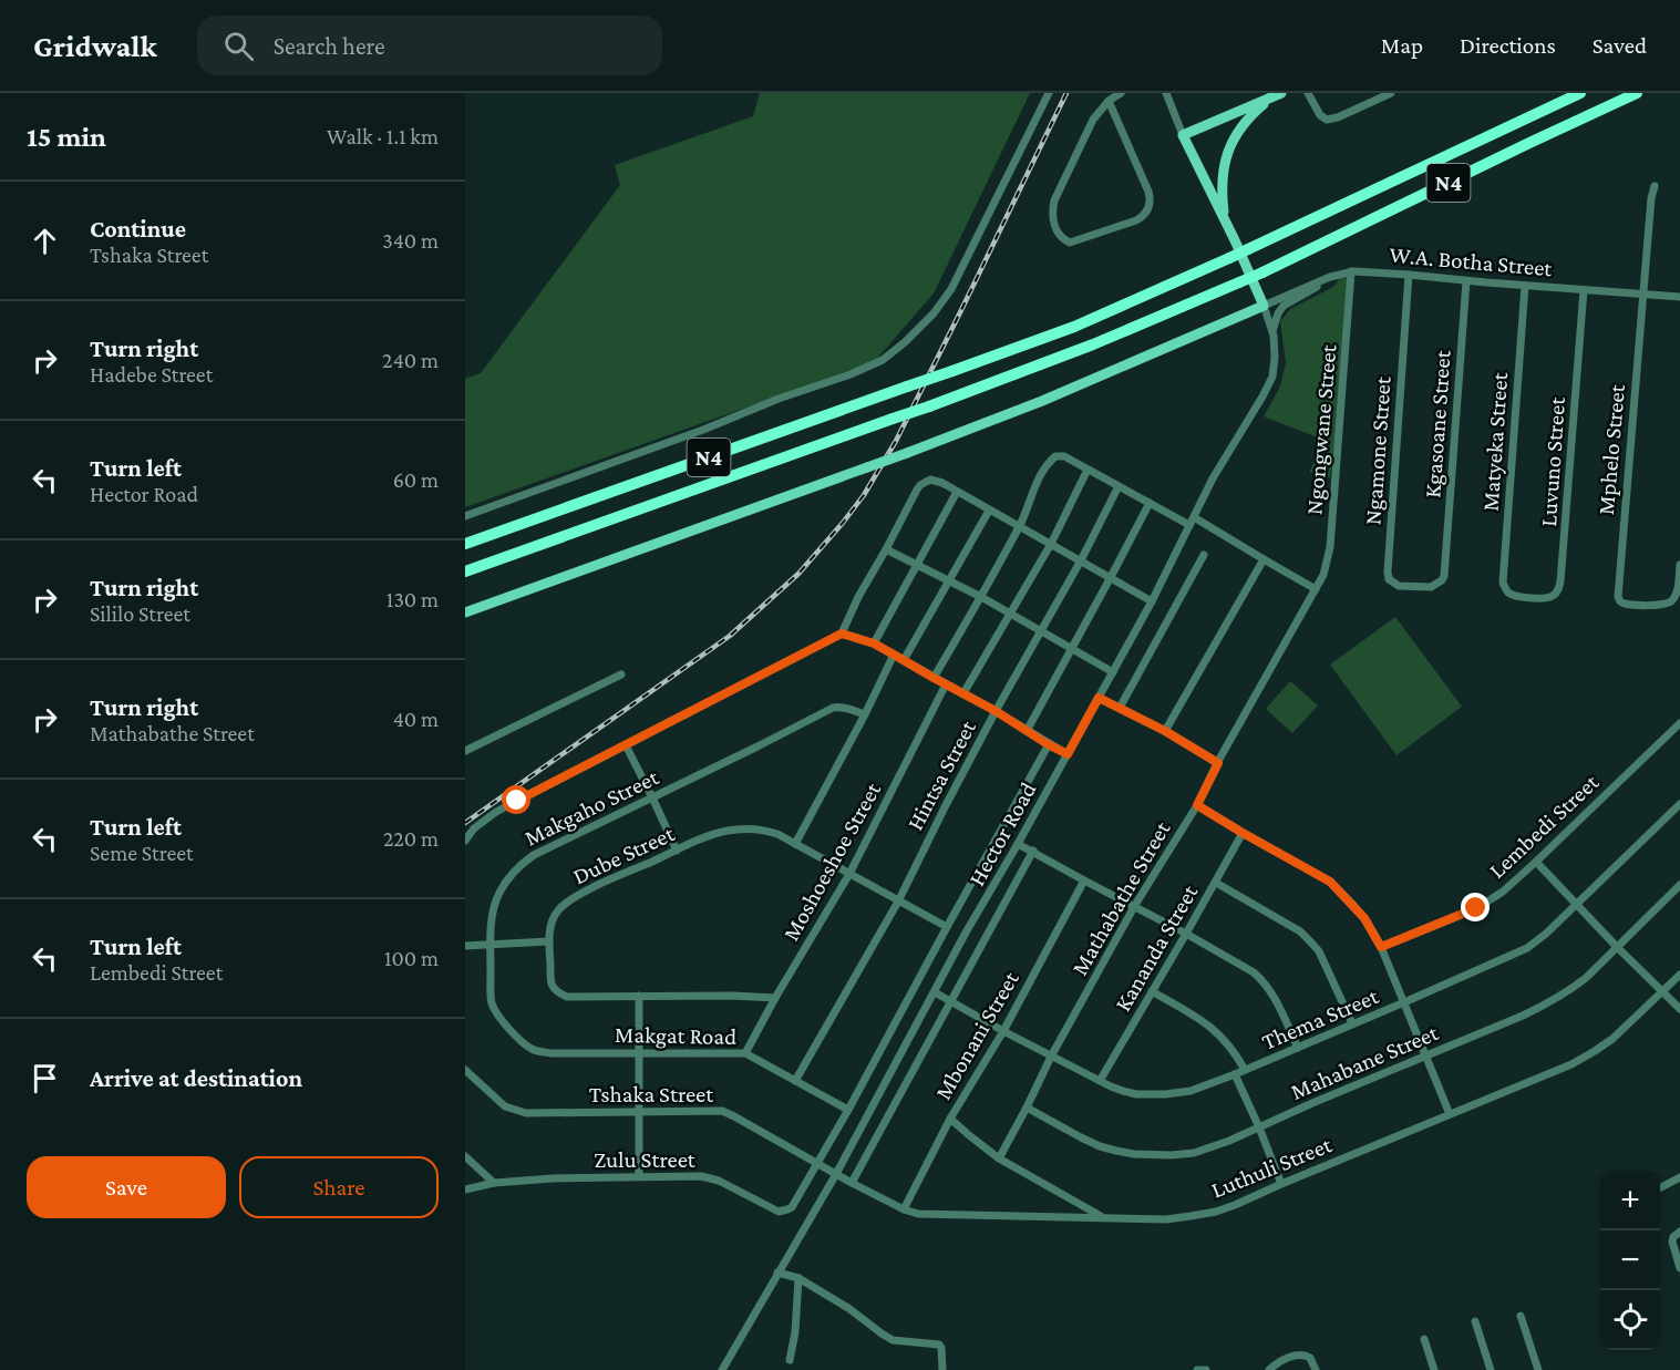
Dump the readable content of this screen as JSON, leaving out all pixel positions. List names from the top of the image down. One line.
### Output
{"streets":{"highway":["N4"],"street":["W.A. Botha Street","Kgasoane Street","Ngongwane Street","Matyeka Street","Mphelo Street","Ngamone Street","Luvuno Street","Hintsa Street","Makgaho Street","Lembedi Street","Hector Road","Dube Street","Moshoeshoe Street","Mathabathe Street","Kananda Street","Thema Street","Makgat Road","Mbonani Street","Mahabane Street","Tshaka Street","Zulu Street","Luthuli Street"]},"crossings":[["W.A. Botha Street","Kgasoane Street"],["W.A. Botha Street","Ngongwane Street"],["W.A. Botha Street","Matyeka Street"],["W.A. Botha Street","Mphelo Street"],["W.A. Botha Street","Ngamone Street"],["W.A. Botha Street","Luvuno Street"],["W.A. Botha Street","Hector Road"],["Kgasoane Street","Ngamone Street"],["Ngongwane Street","Mathabathe Street"],["Matyeka Street","Luvuno Street"],["Hintsa Street","Dube Street"],["Hintsa Street","Makgat Road"],["Makgaho Street","Makgat Road"],["Hector Road","Dube Street"],["Hector Road","Thema Street"],["Hector Road","Makgat Road"],["Hector Road","Tshaka Street"],["Hector Road","Zulu Street"],["Hector Road","Luthuli Street"],["Dube Street","Moshoeshoe Street"],["Moshoeshoe Street","Makgat Road"],["Mathabathe Street","Thema Street"],["Mathabathe Street","Mahabane Street"],["Kananda Street","Thema Street"],["Thema Street","Mbonani Street"],["Mbonani Street","Luthuli Street"],["Tshaka Street","Luthuli Street"]],"page":{"header":"Gridwalk","search":"Search here","nav":["Map","Directions","Saved"],"heading":["15 min","Walk · 1.1 km"],"list":[["Continue","Tshaka Street","340 m"],["Turn right","Hadebe Street","240 m"],["Turn left","Hector Road","60 m"],["Turn right","Sililo Street","130 m"],["Turn right","Mathabathe Street","40 m"],["Turn left","Seme Street","220 m"],["Turn left","Lembedi Street","100 m"],"Arrive at destination"],"buttons":["Save","Share"],"map_buttons":["+","−"]}}
